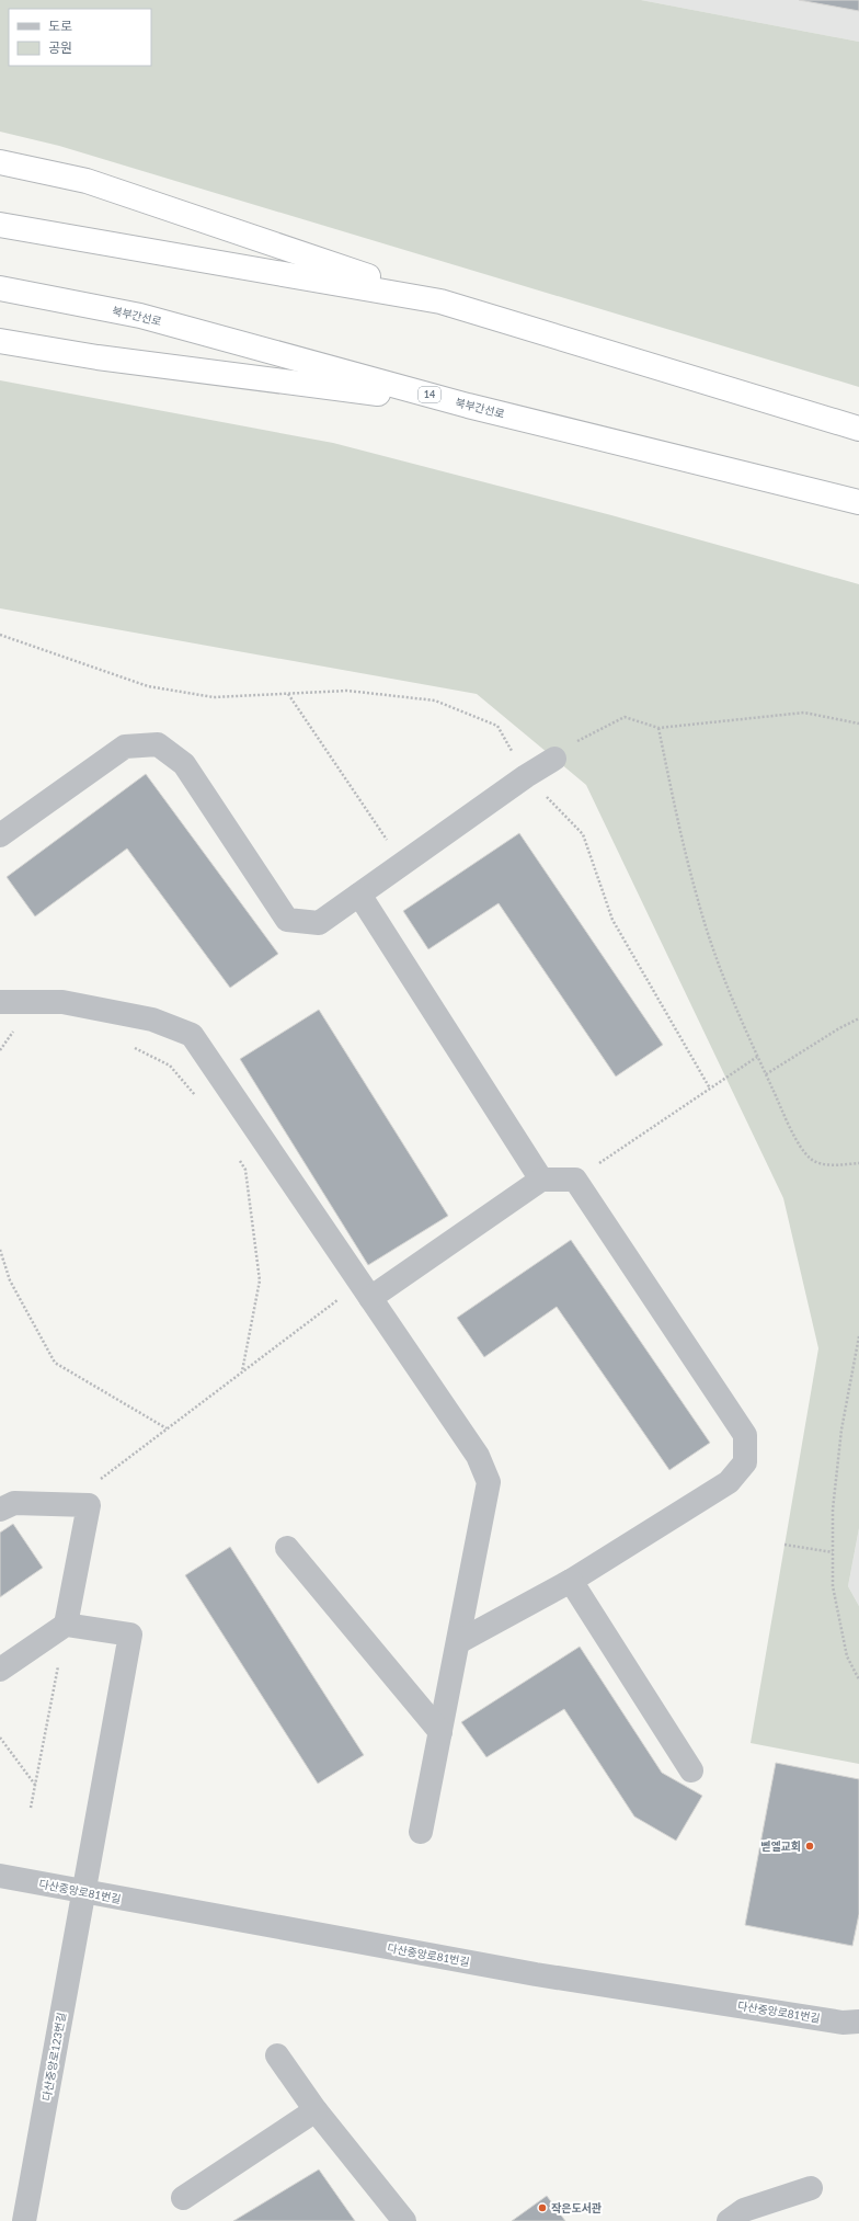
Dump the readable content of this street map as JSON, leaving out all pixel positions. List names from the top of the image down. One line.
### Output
{"streets":{"highway":["북부간선로","14"],"street":["다산중앙로81번길","다산중앙로123번길"]},"crossings":[["다산중앙로81번길","다산중앙로123번길"]],"places":["벧엘교회","작은도서관"],"legend":["도로","공원"]}
